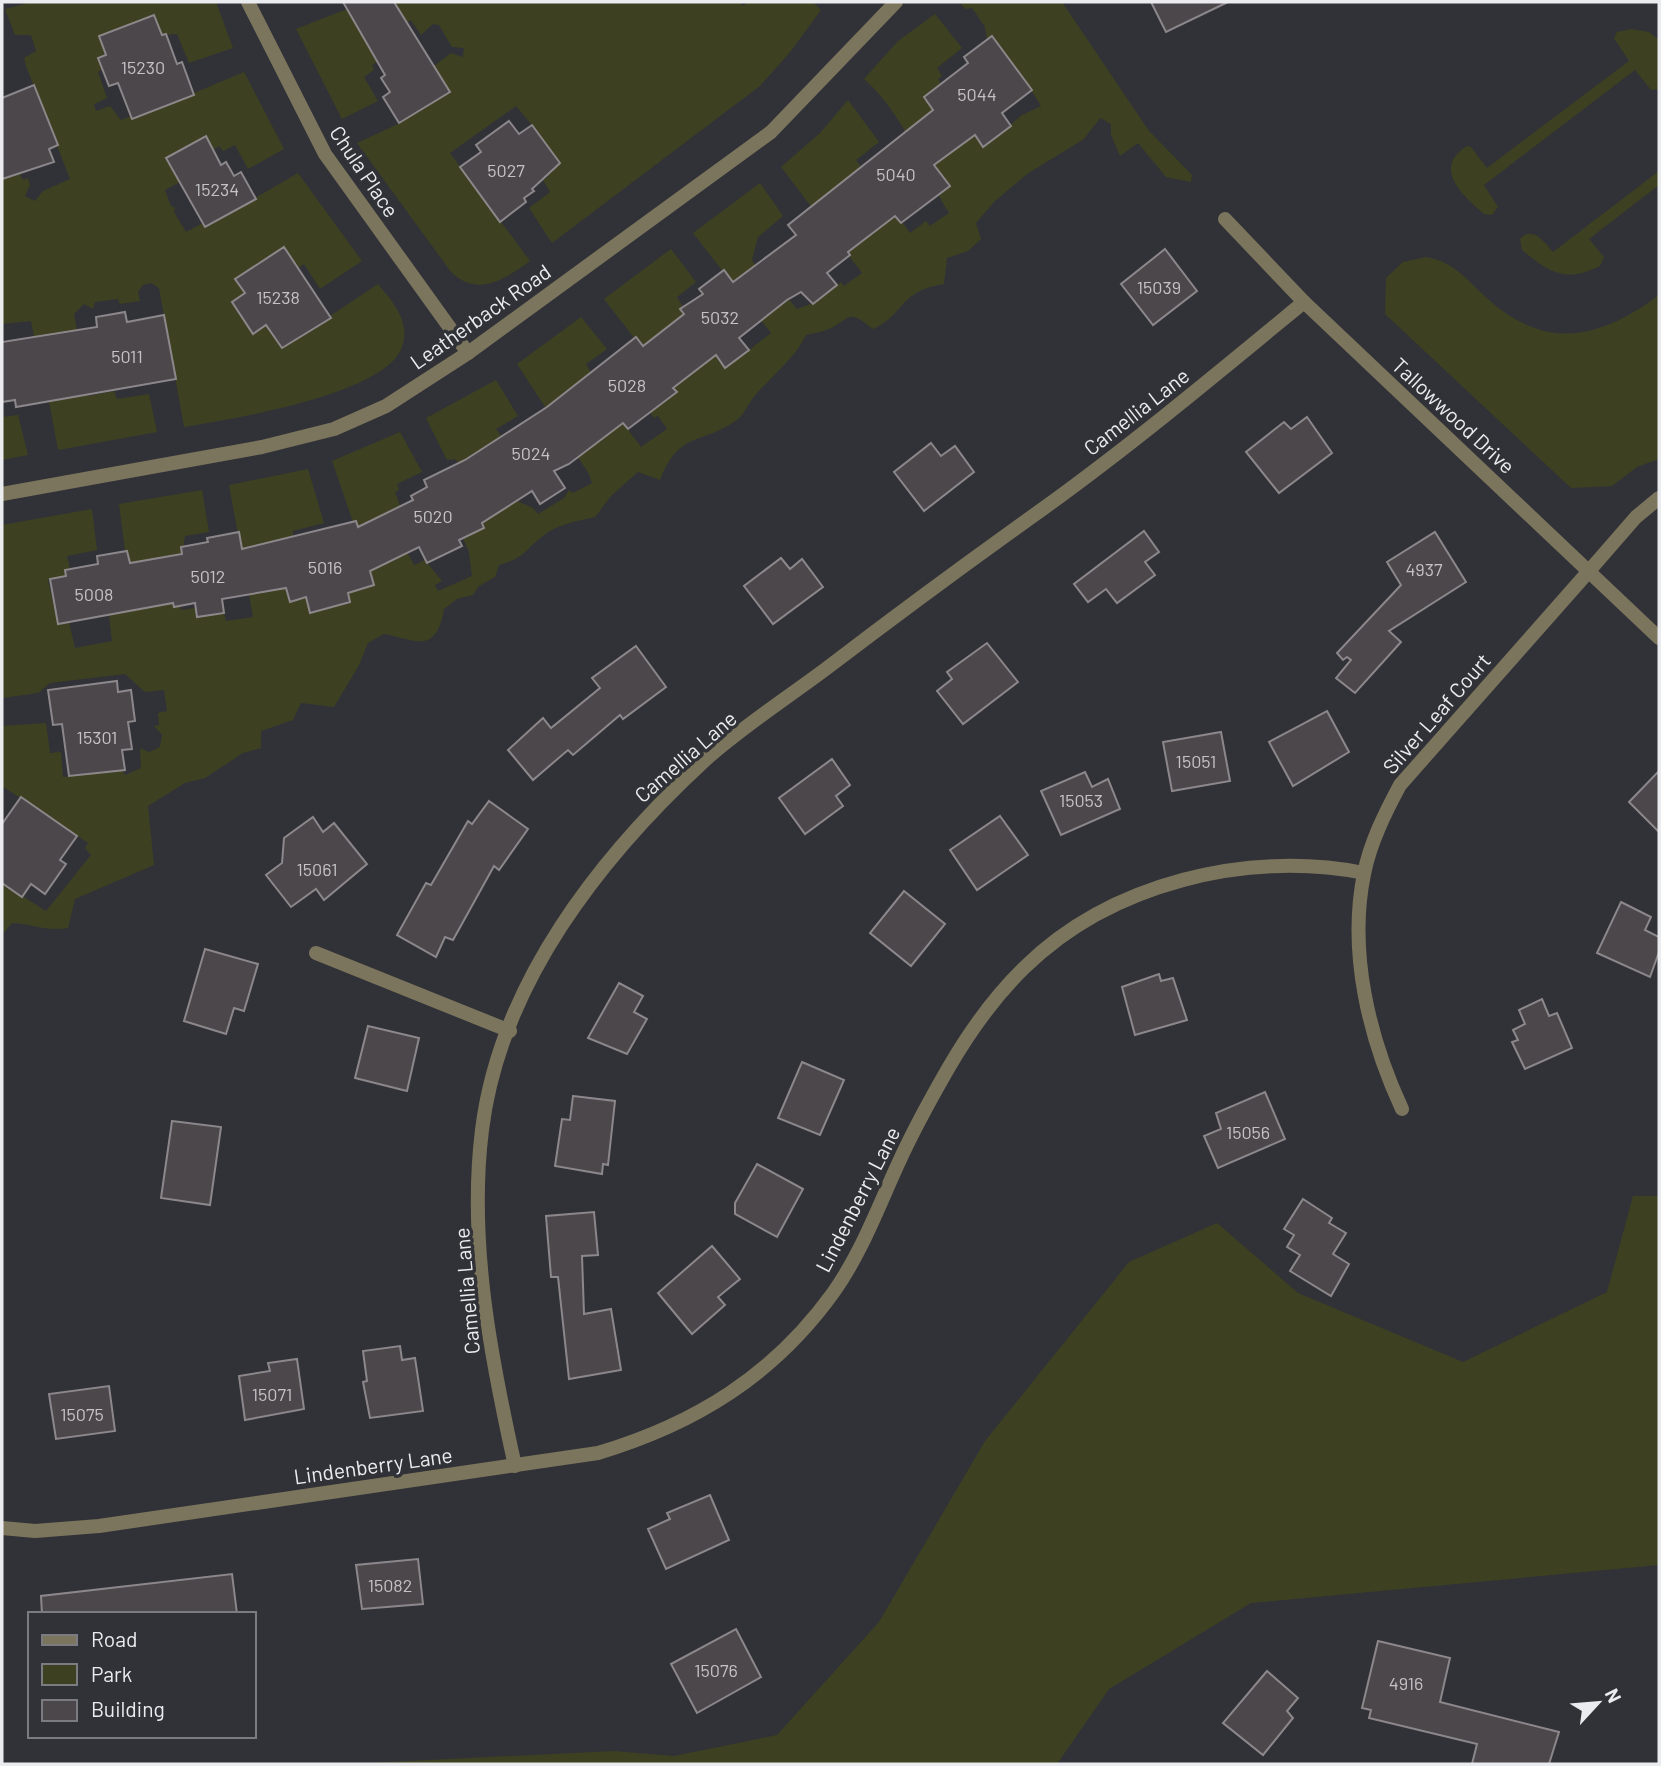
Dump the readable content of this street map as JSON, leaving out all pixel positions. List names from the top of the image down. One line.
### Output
{"streets":{"street":["Chula Place","Leatherback Road","Camellia Lane","Tallowwood Drive","Silver Leaf Court","Lindenberry Lane"]},"crossings":[["Chula Place","Leatherback Road"],["Camellia Lane","Tallowwood Drive"],["Camellia Lane","Lindenberry Lane"],["Tallowwood Drive","Silver Leaf Court"],["Silver Leaf Court","Lindenberry Lane"]],"house_numbers":["15230","5044","5027","5040","15234","15039","15238","5032","5011","5028","5024","5020","5016","4937","5012","5008","15301","15051","15053","15061","15056","15071","15075","15082","15076","4916"],"legend":["Road","Park","Building"],"north":"top right"}
